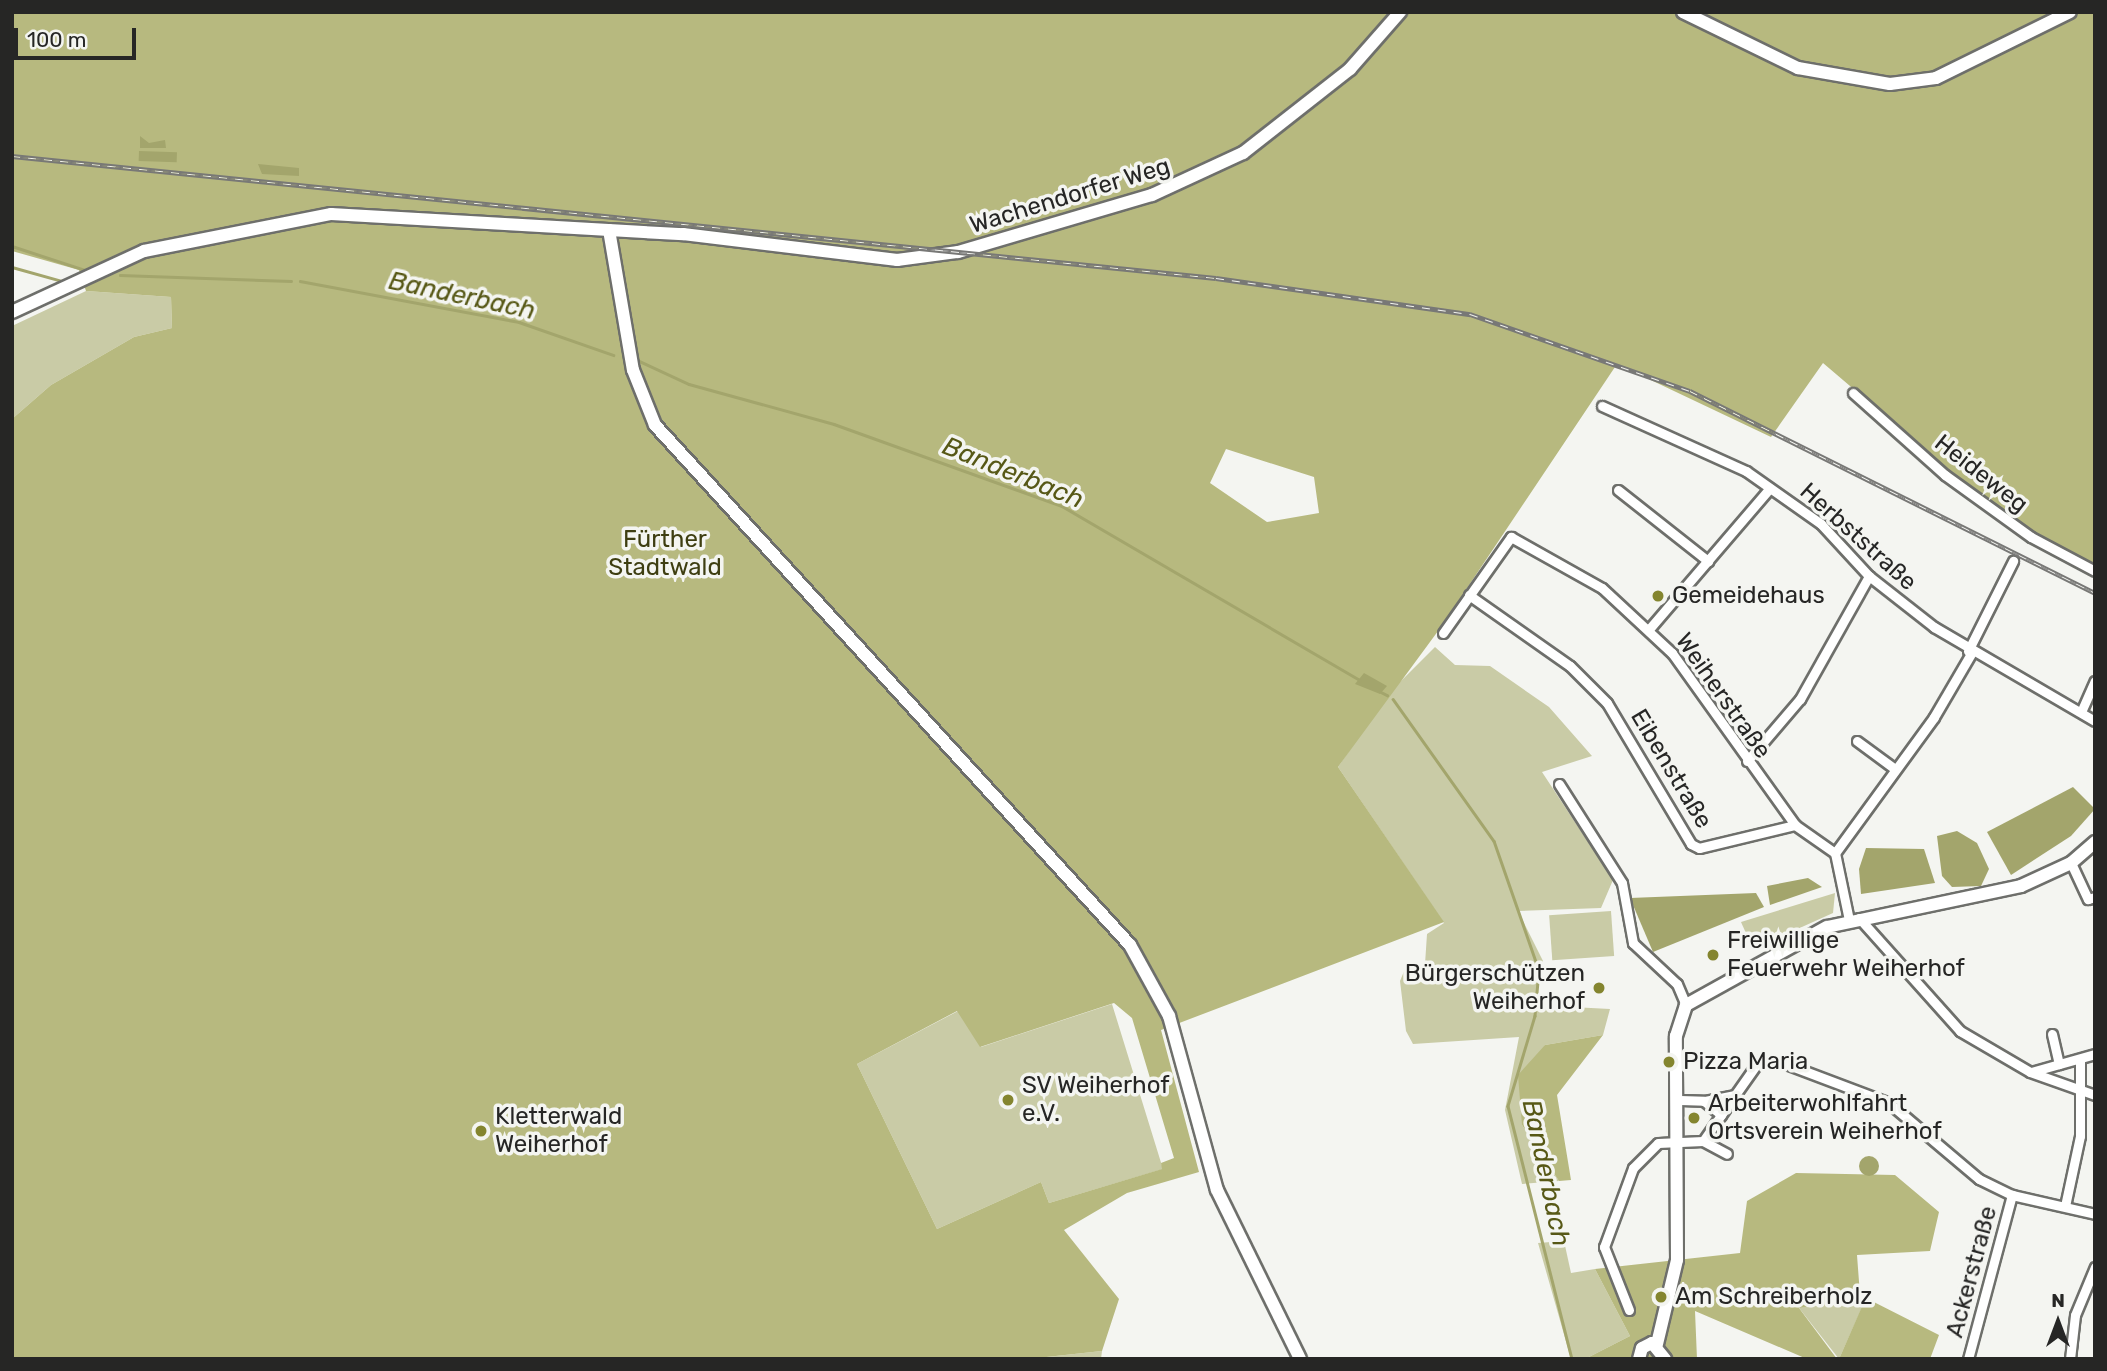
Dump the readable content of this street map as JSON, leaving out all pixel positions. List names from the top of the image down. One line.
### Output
{"streets":{"street":["Wachendorfer Weg","Heideweg","Herbststraße","Weiherstraße","Eibenstraße","Ackerstraße"]},"crossings":[["Weiherstraße","Eibenstraße"]],"water":["Banderbach"],"parks":["Fürther Stadtwald"],"places":["Gemeidehaus","Freiwillige Feuerwehr Weiherhof","Bürgerschützen Weiherhof","Pizza Maria","SV Weiherhof e.V.","Arbeiterwohlfahrt Ortsverein Weiherhof","Kletterwald Weiherhof","Am Schreiberholz"],"scale_bar":"100 m","north":"top"}
